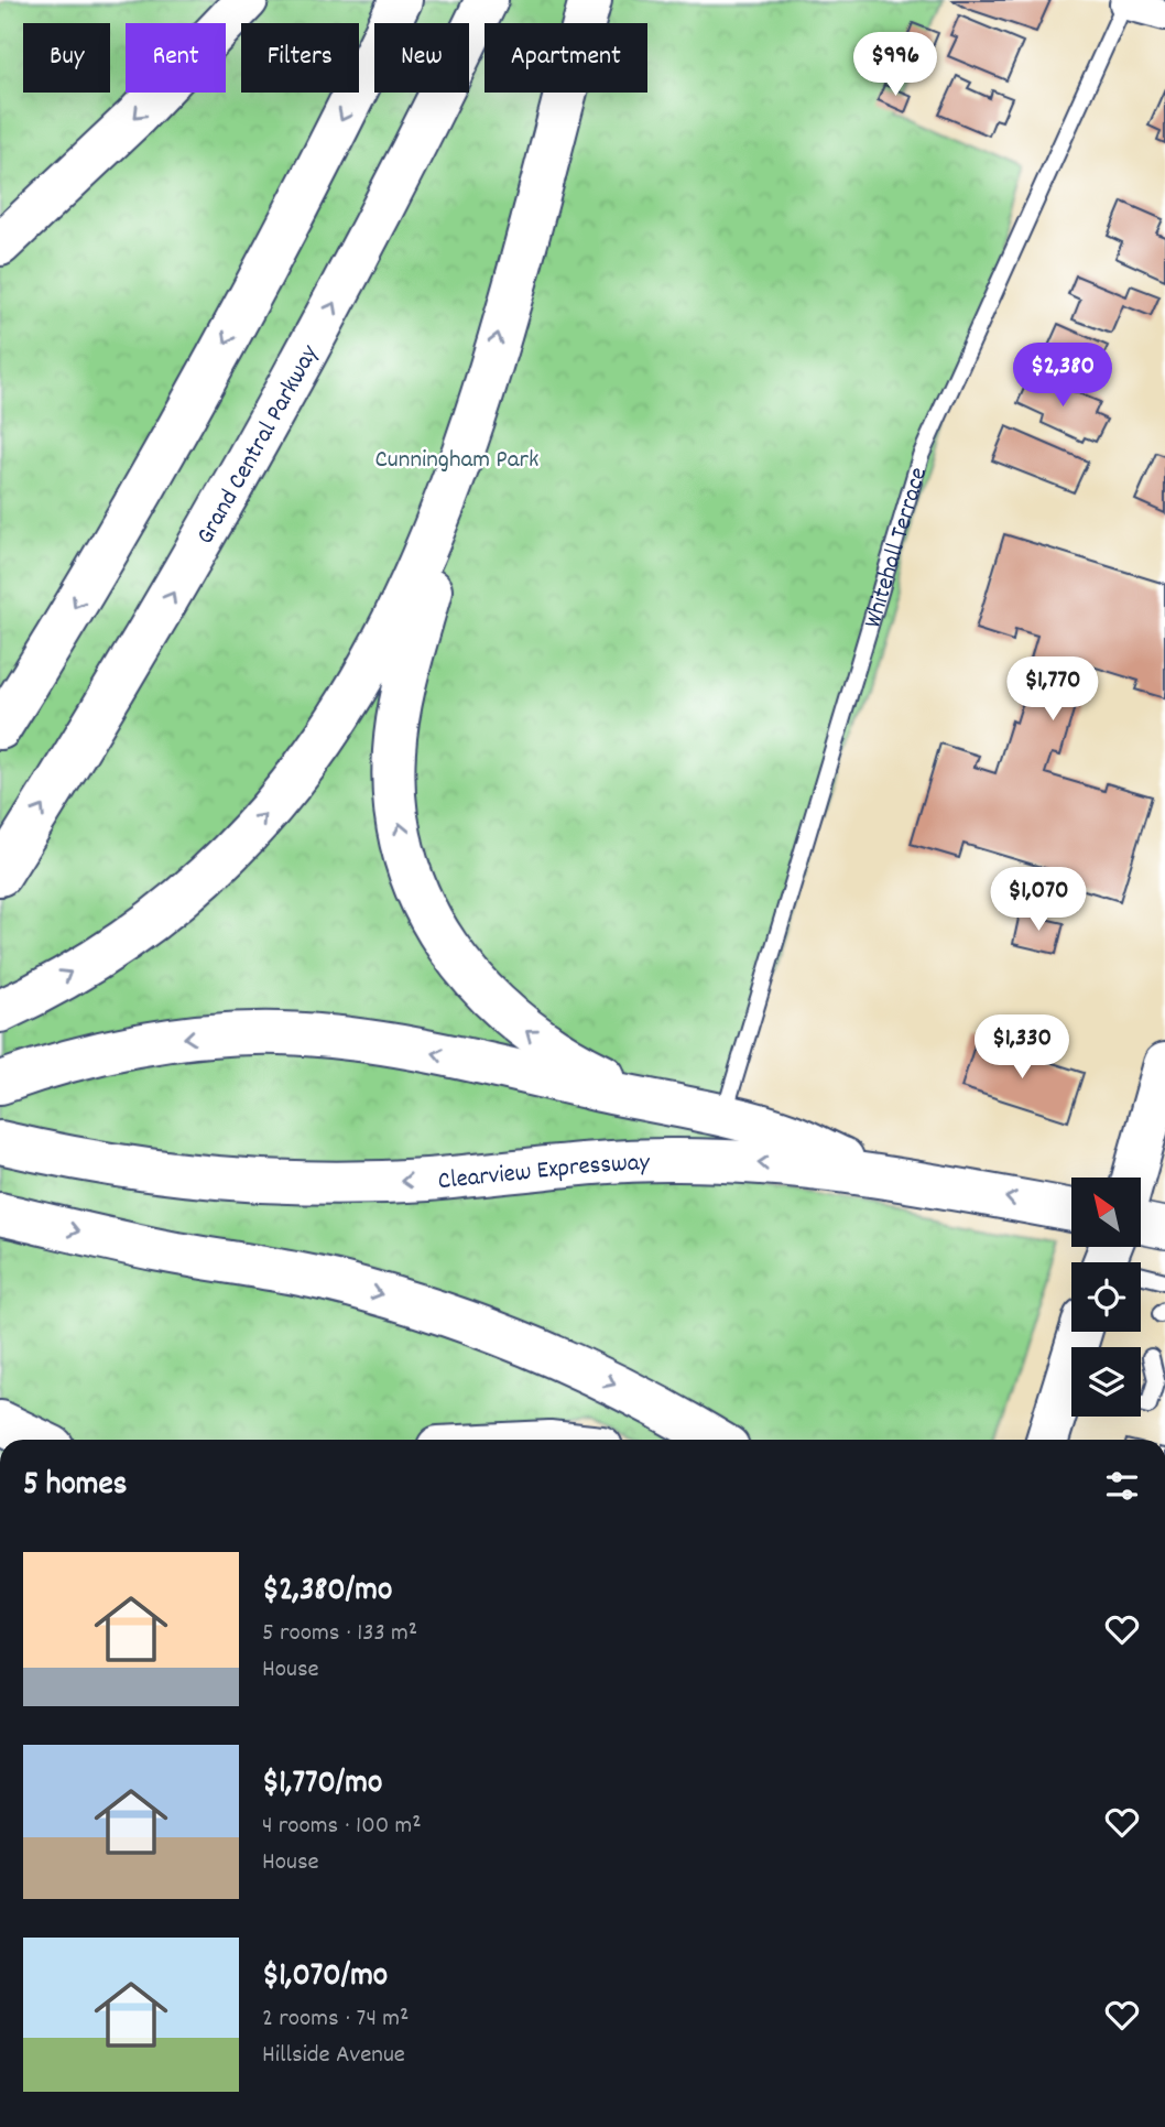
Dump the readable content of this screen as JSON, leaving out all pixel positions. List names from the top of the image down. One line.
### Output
{"streets":{"main road":["Grand Central Parkway","Clearview Expressway"],"lane":["Whitehall Terrace"]},"parks":["Cunningham Park"],"north":"top left","page":{"chip":["Buy","Rent","Filters","New","Apartment"],"price":["$996","$2,380","$1,770","$1,070","$1,330"],"heading":"5 homes","list":[{"name":"$2,380/mo","note":"5 rooms · 133 m² · House"},{"name":"$1,770/mo","note":"4 rooms · 100 m² · House"},{"name":"$1,070/mo","note":"2 rooms · 74 m² · Hillside Avenue"}]}}
